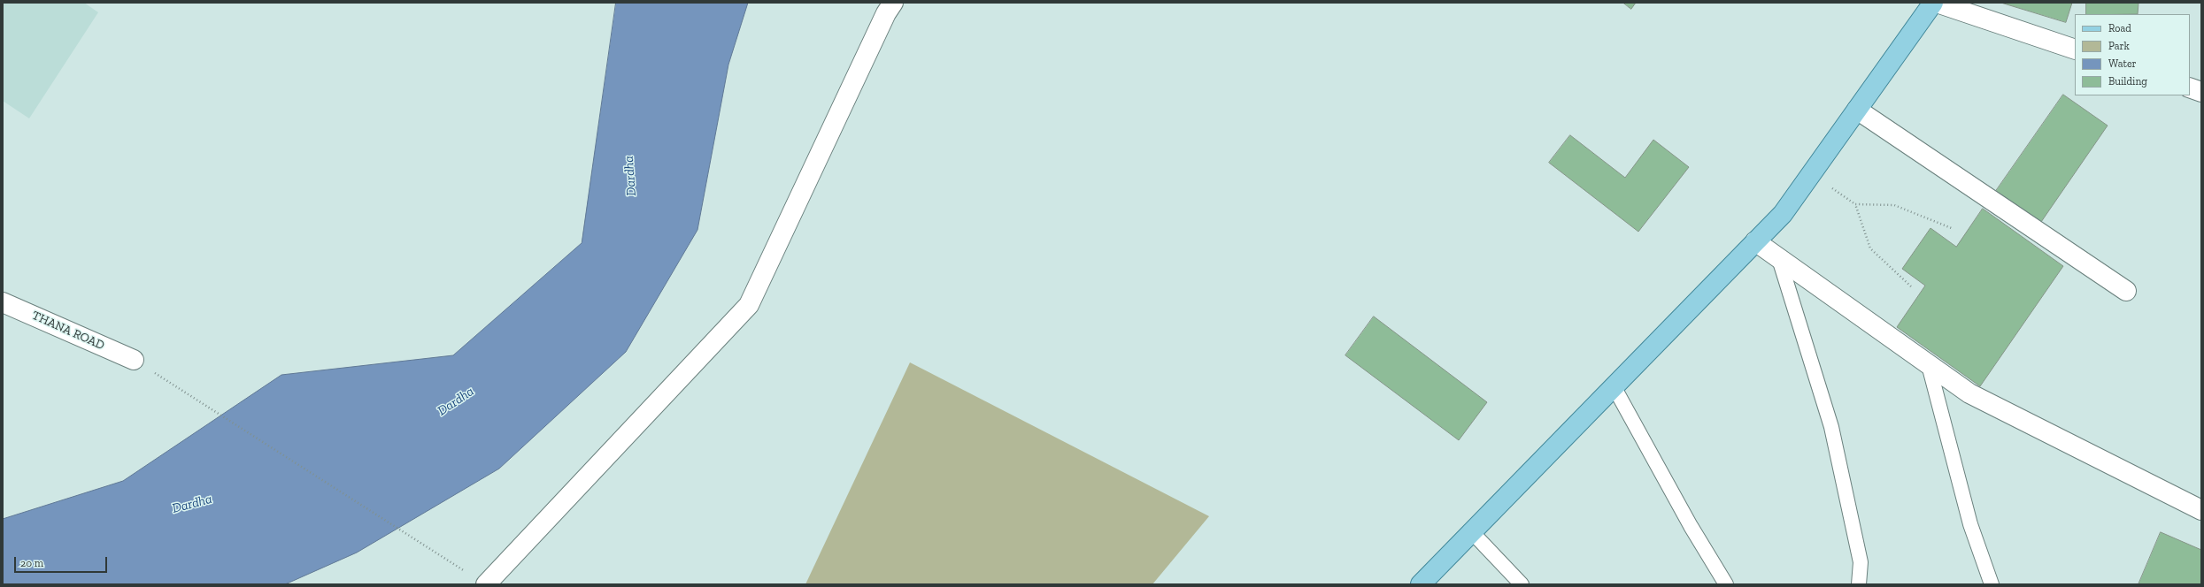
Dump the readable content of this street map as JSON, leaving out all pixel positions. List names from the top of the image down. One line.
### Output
{"streets":{"street":["THANA ROAD"]},"water":["Dardha"],"legend":["Road","Park","Water","Building"],"scale_bar":"20 m"}
